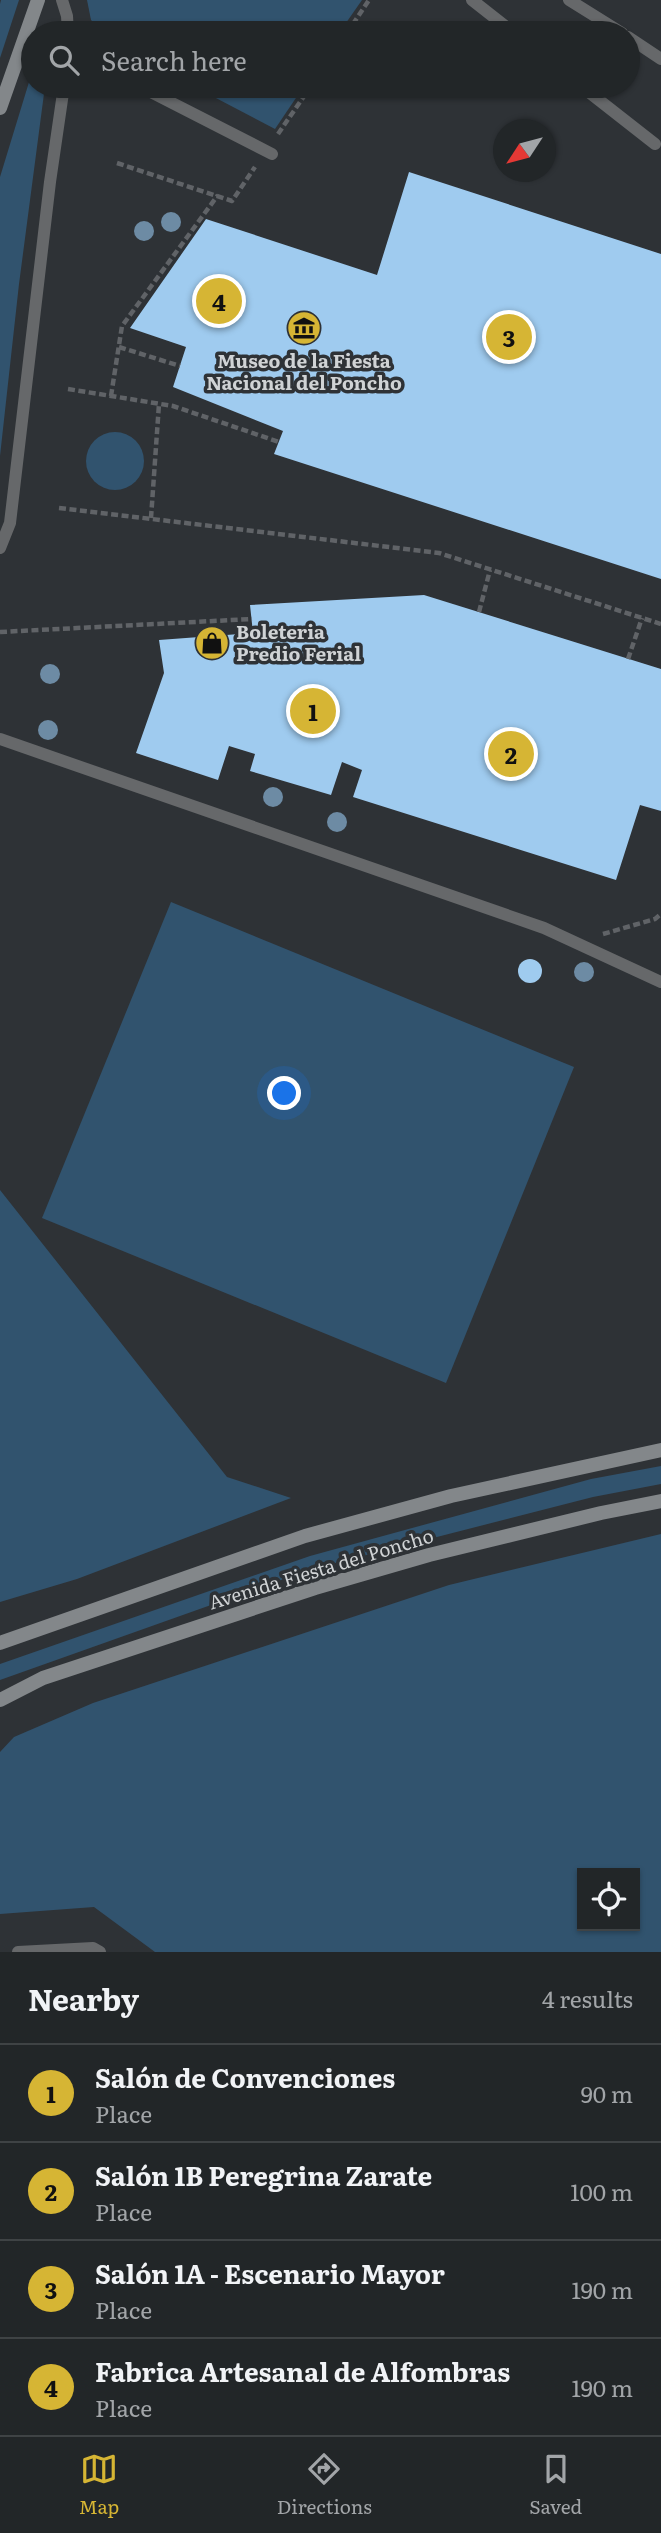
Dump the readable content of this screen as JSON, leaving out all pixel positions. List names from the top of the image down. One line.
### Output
{"streets":{"street":["Avenida Fiesta del Poncho"]},"places":{"museum":["Museo de la Fiesta Nacional del Poncho"],"shop":["Boleteria Predio Ferial"]},"north":"bottom left","page":{"search":"Search here","pins":["4","3","1","2"],"heading":["Nearby","4 results"],"list":[{"mark":"1","name":"Salón de Convenciones","note":"Place","value":"90 m"},{"mark":"2","name":"Salón 1B Peregrina Zarate","note":"Place","value":"100 m"},{"mark":"3","name":"Salón 1A - Escenario Mayor","note":"Place","value":"190 m"},{"mark":"4","name":"Fabrica Artesanal de Alfombras","note":"Place","value":"190 m"}],"nav":["Map","Directions","Saved"]}}
